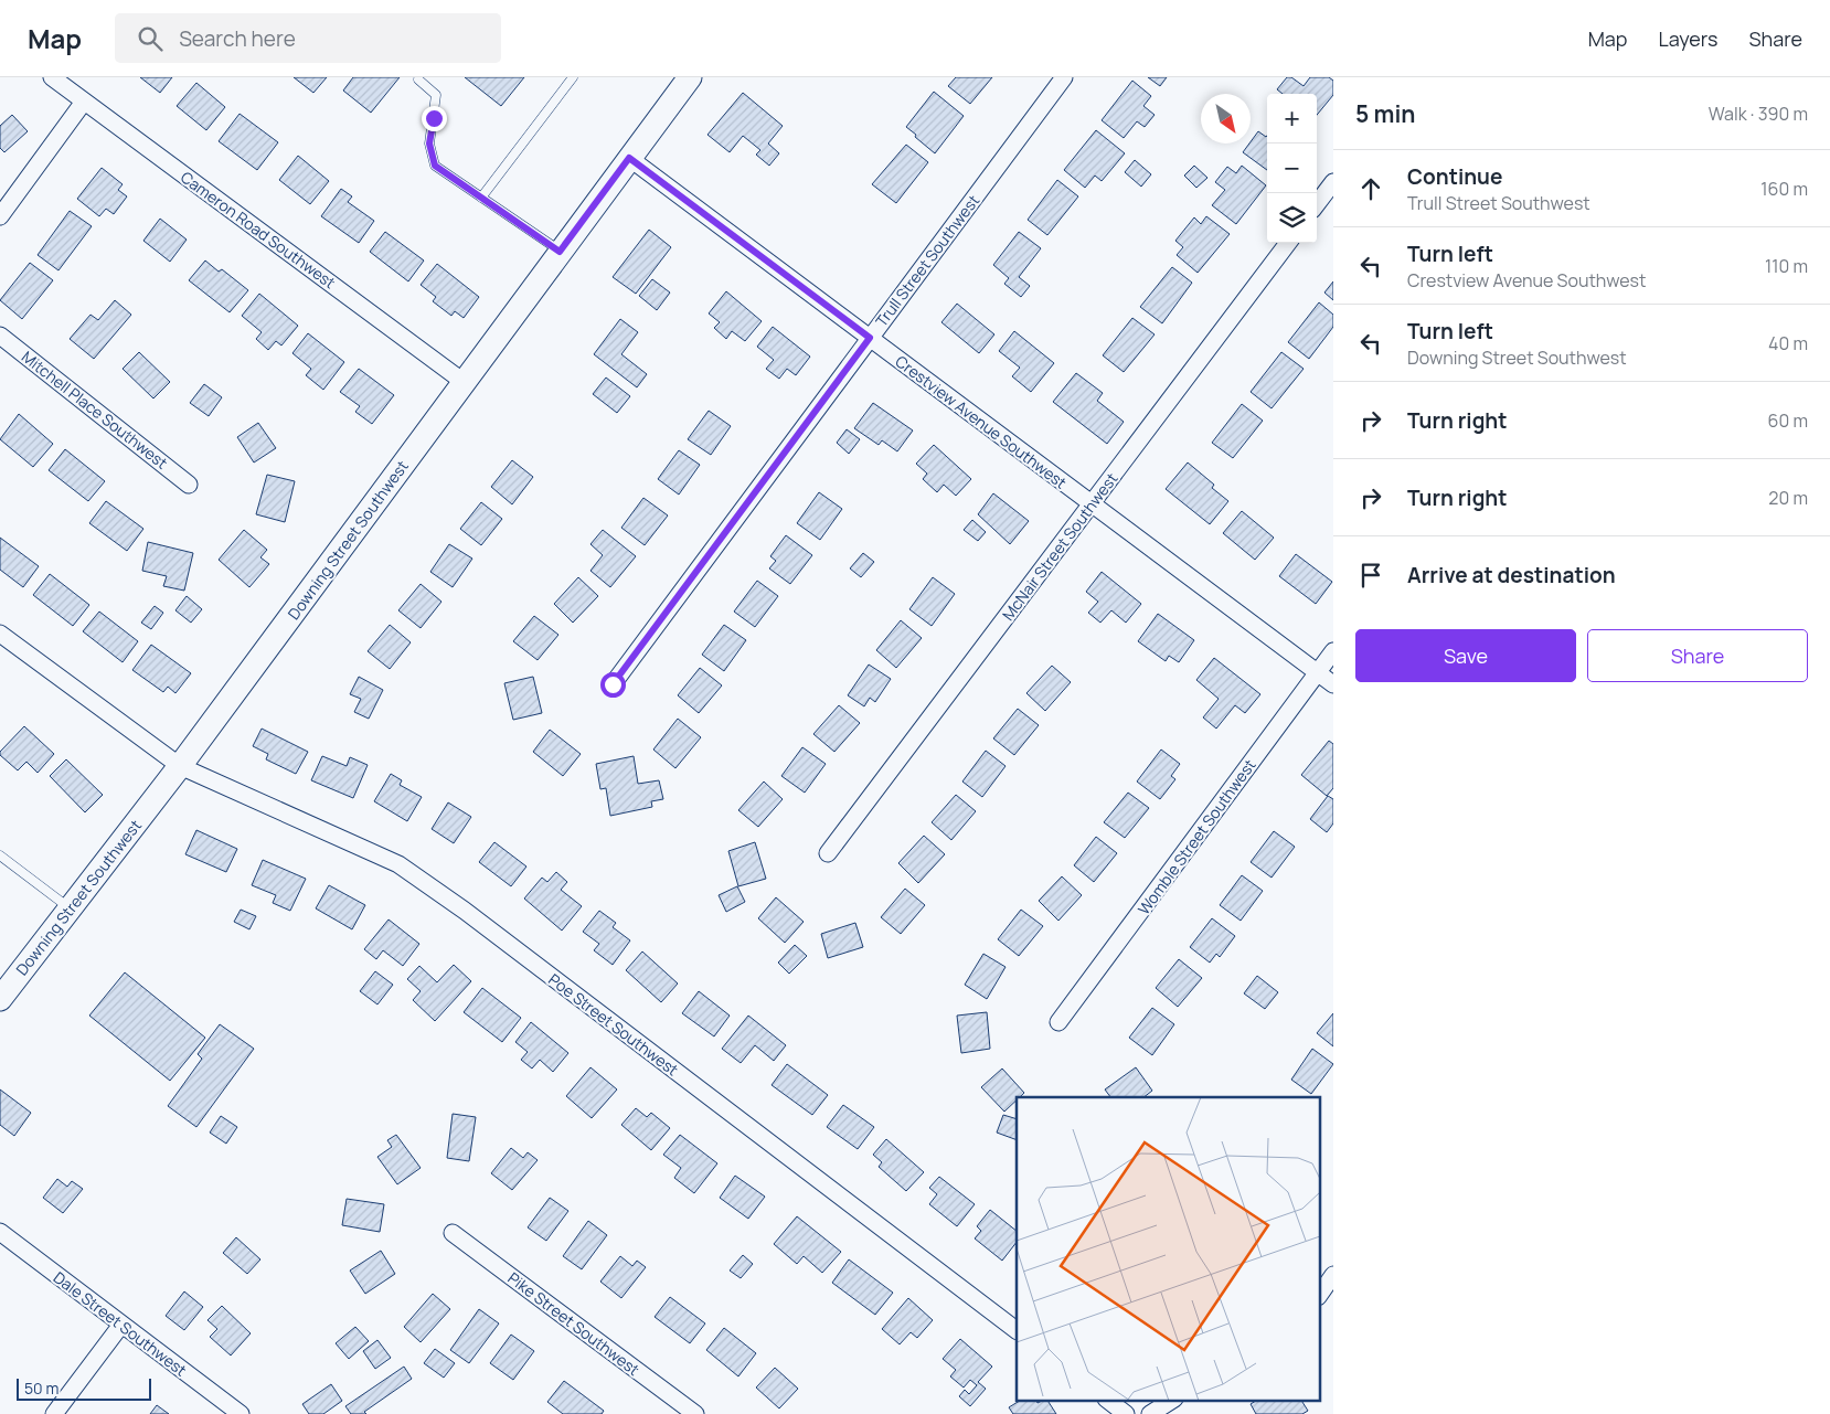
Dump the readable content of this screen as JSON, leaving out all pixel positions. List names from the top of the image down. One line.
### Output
{"streets":{"street":["Cameron Road Southwest","Trull Street Southwest","Mitchell Place Southwest","Crestview Avenue Southwest","Downing Street Southwest","McNair Street Southwest","Womble Street Southwest","Poe Street Southwest","Dale Street Southwest","Pike Street Southwest"]},"crossings":[["Cameron Road Southwest","Downing Street Southwest"],["Trull Street Southwest","Crestview Avenue Southwest"],["Crestview Avenue Southwest","Downing Street Southwest"],["Crestview Avenue Southwest","McNair Street Southwest"],["Crestview Avenue Southwest","Womble Street Southwest"],["Downing Street Southwest","Poe Street Southwest"]],"scale_bar":"50 m","north":"bottom right","page":{"header":"Map","search":"Search here","nav":["Map","Layers","Share"],"heading":["5 min","Walk · 390 m"],"map_buttons":["+","−"],"list":[["Continue","Trull Street Southwest","160 m"],["Turn left","Crestview Avenue Southwest","110 m"],["Turn left","Downing Street Southwest","40 m"],["Turn right","60 m"],["Turn right","20 m"],"Arrive at destination"],"buttons":["Save","Share"],"scale":"50 m"}}
